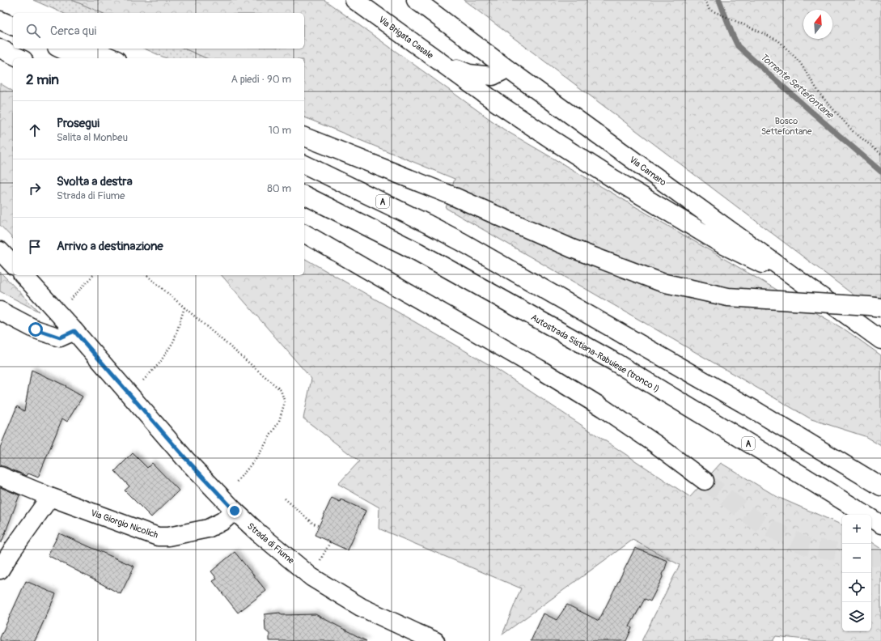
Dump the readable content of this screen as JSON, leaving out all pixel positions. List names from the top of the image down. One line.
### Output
{"streets":{"main road":["Via Brigata Casale","Via Carnaro","A","Autostrada Sistiana-Rabuiese (tronco I)","Via Giorgio Nicolich","Strada di Fiume"]},"crossings":[["Via Giorgio Nicolich","Strada di Fiume"]],"water":["Torrente Settefontane"],"parks":["Bosco Settefontane"],"north":"top","page":{"search":"Cerca qui","heading":["2 min","A piedi · 90 m"],"list":[["Prosegui","Salita al Monbeu","10 m"],["Svolta a destra","Strada di Fiume","80 m"],"Arrivo a destinazione"],"map_buttons":["+","−"]}}
